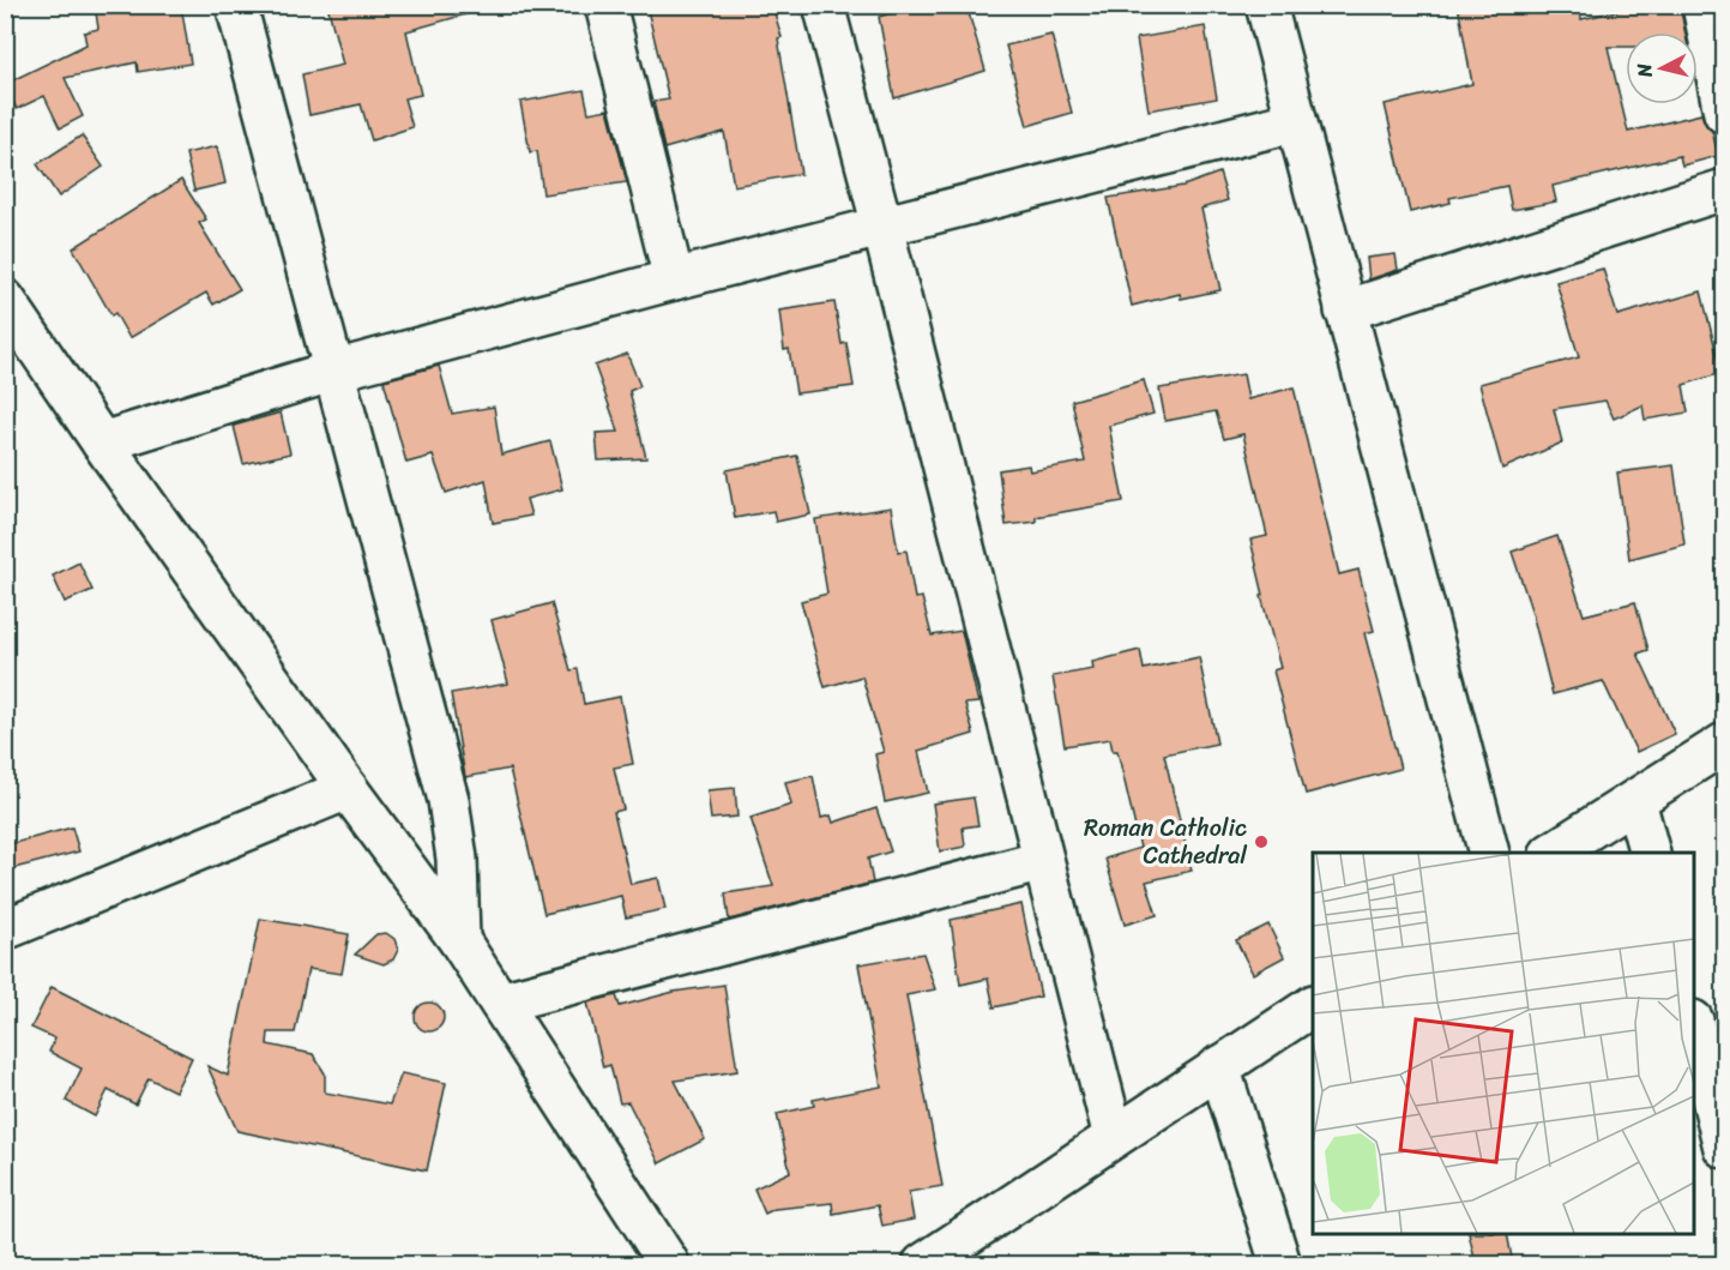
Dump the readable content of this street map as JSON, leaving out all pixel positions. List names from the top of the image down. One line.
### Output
{"places":["Roman Catholic Cathedral"],"north":"left"}
